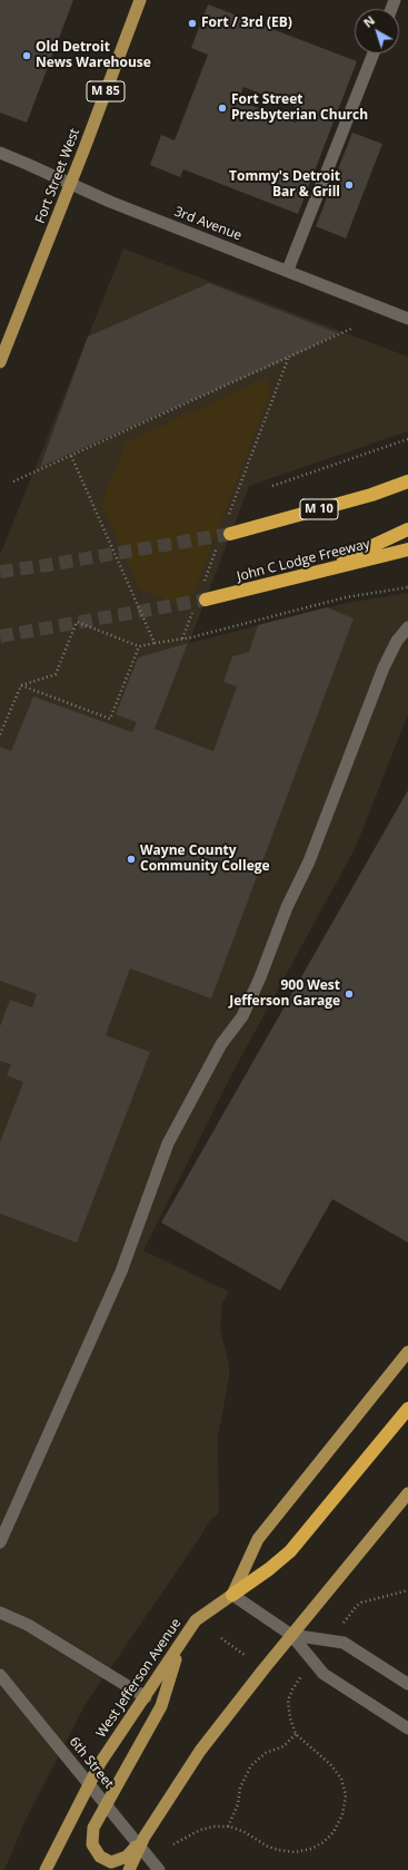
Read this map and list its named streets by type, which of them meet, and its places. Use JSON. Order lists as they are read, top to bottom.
{
  "streets": {
    "highway": ["M 10", "John C Lodge Freeway"],
    "main road": ["M 85", "Fort Street West", "West Jefferson Avenue"],
    "street": ["3rd Avenue", "6th Street"]
  },
  "crossings": [
    ["Fort Street West", "3rd Avenue"]
  ],
  "places": [
    "Fort / 3rd (EB)",
    "Old Detroit News Warehouse",
    "Fort Street Presbyterian Church",
    "Tommy's Detroit Bar & Grill",
    "Wayne County Community College",
    "900 West Jefferson Garage"
  ],
  "north": "top left"
}
